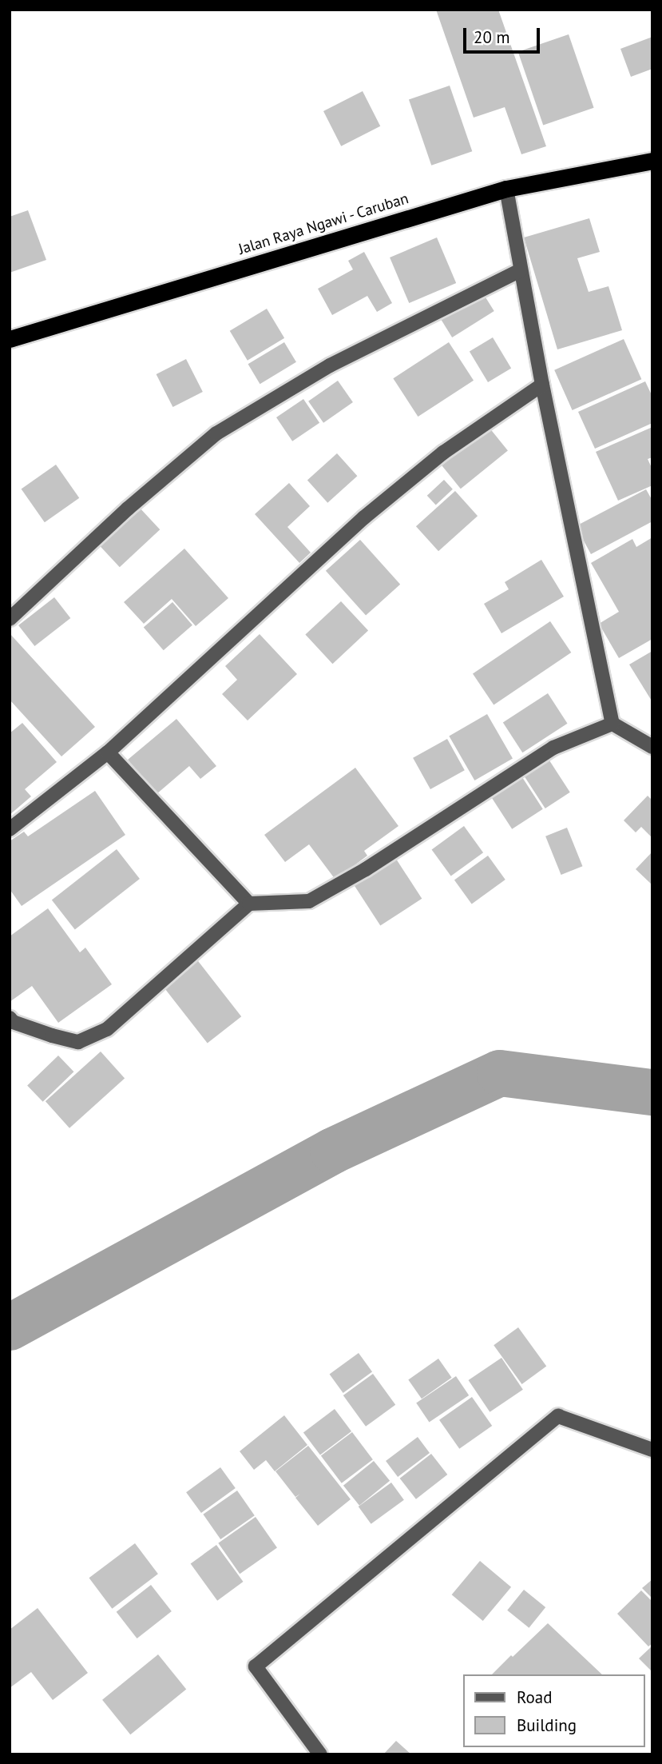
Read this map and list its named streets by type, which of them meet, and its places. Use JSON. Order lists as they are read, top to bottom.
{
  "streets": {
    "highway": ["Jalan Raya Ngawi - Caruban"]
  },
  "legend": ["Road", "Building"],
  "scale_bar": "20 m"
}
